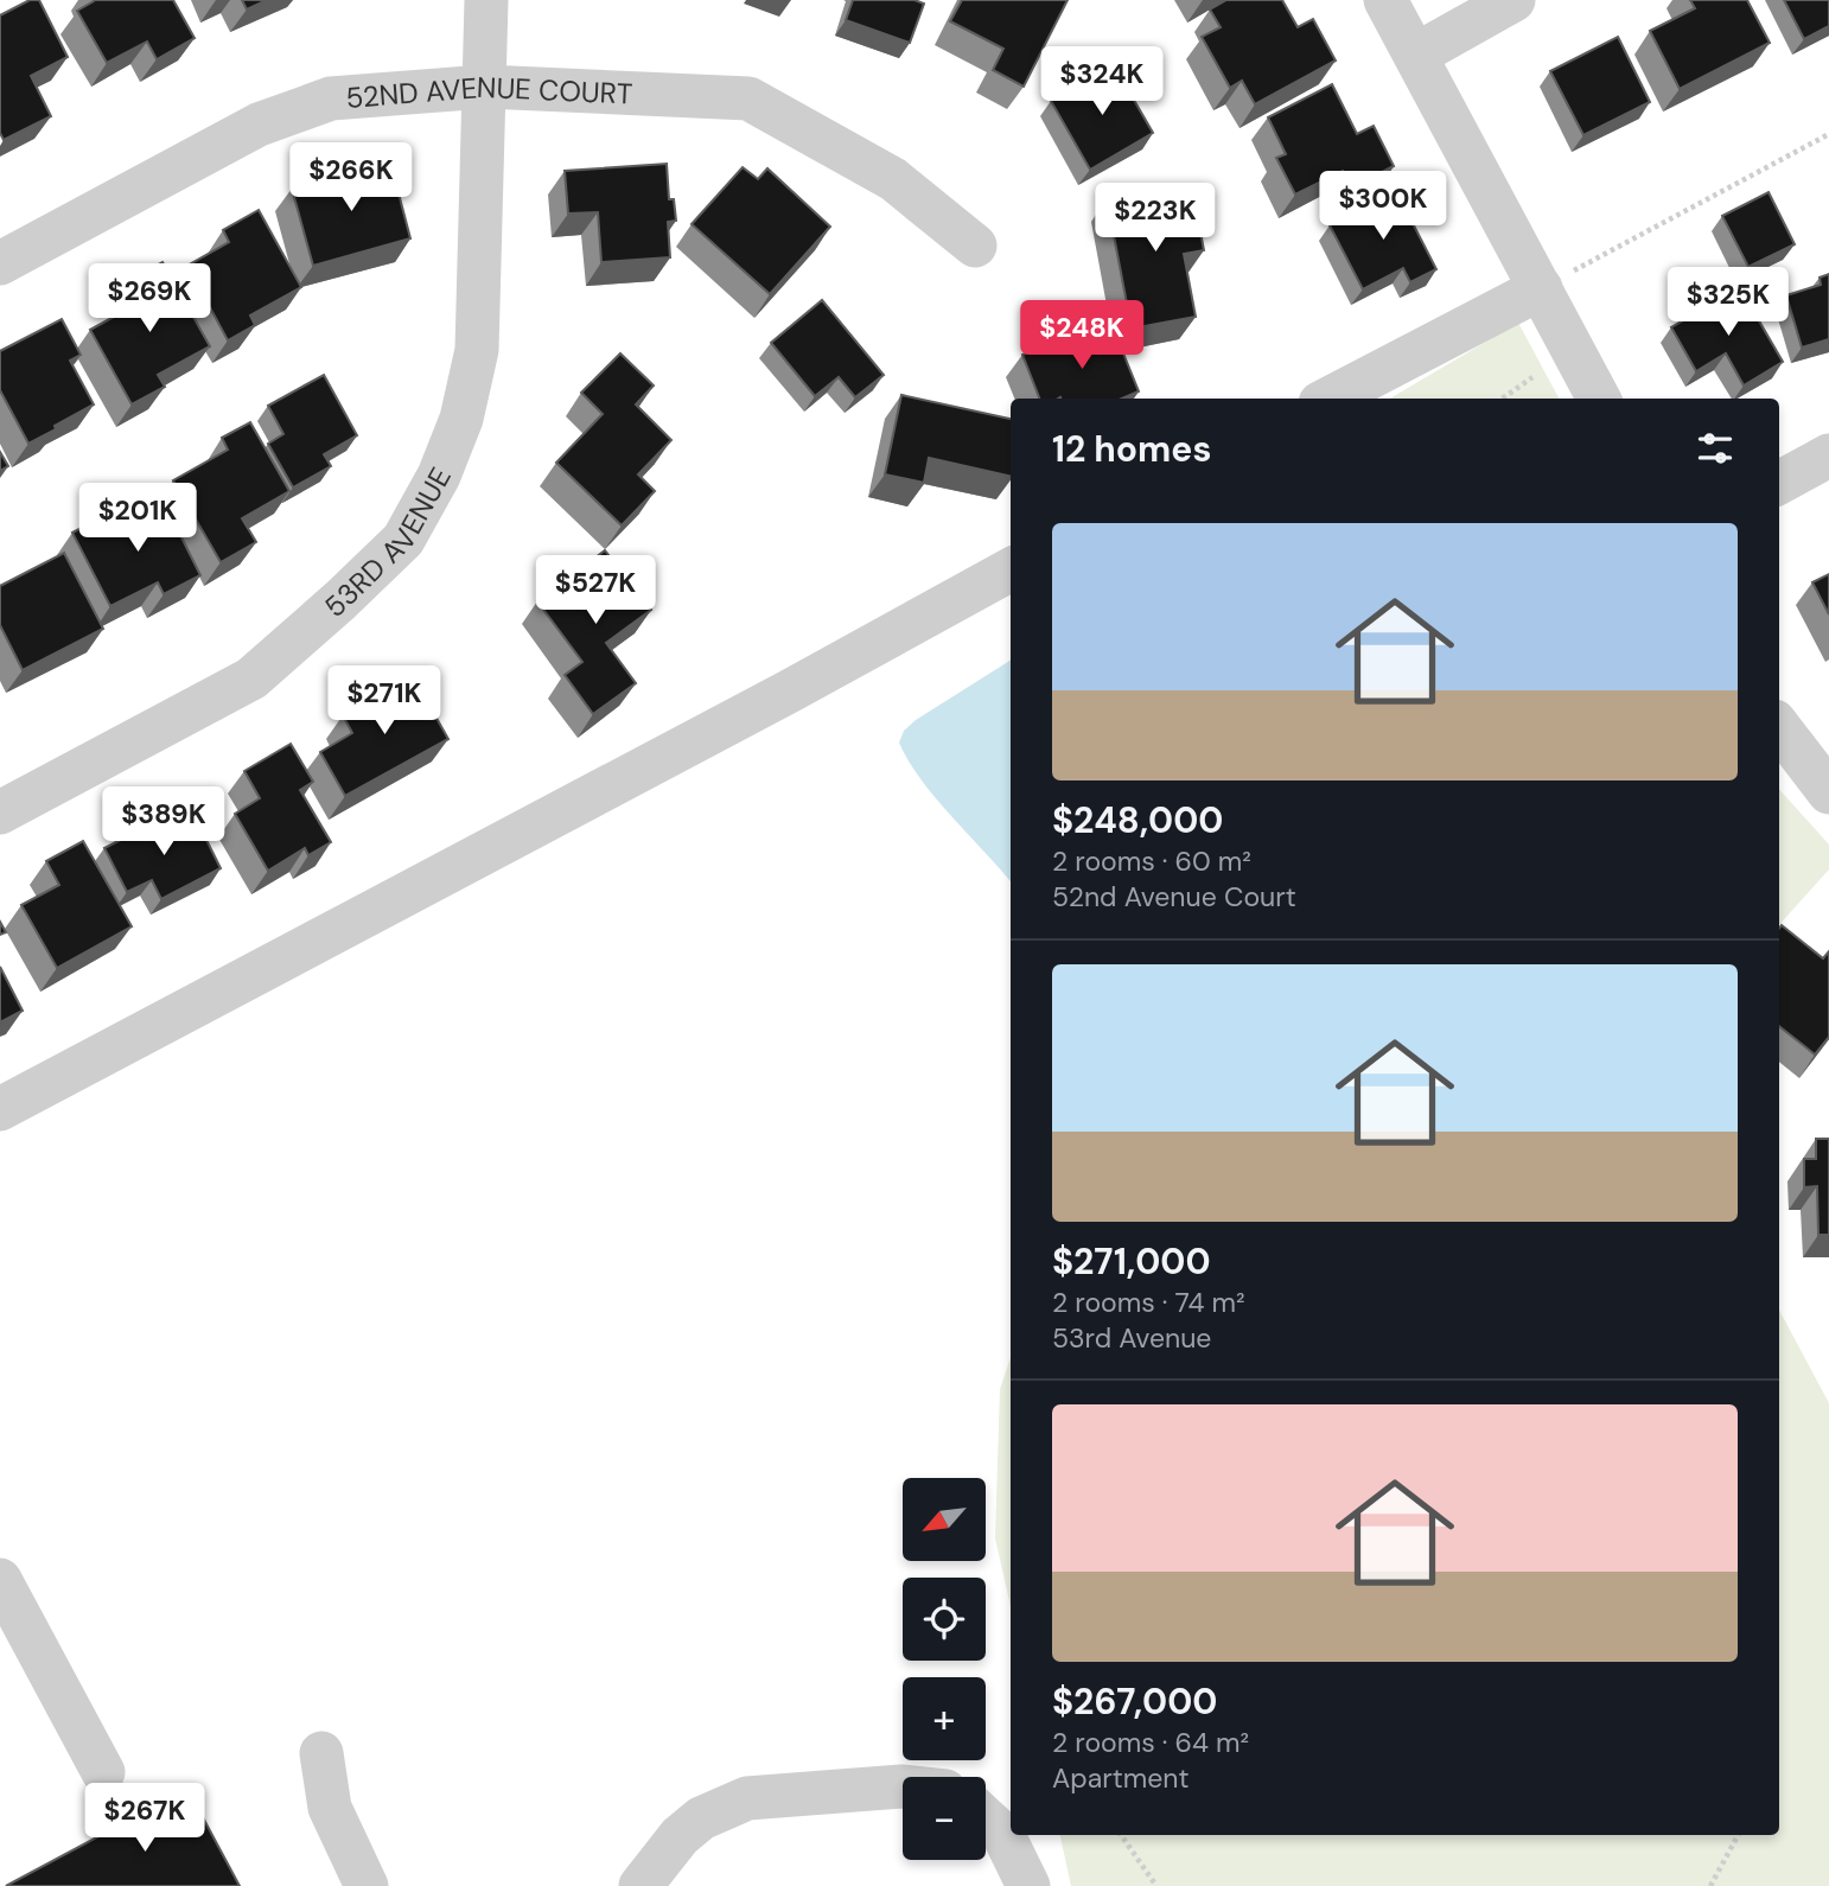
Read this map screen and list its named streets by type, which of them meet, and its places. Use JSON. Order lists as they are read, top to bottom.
{
  "streets": {
    "street": ["52ND AVENUE COURT", "53RD AVENUE"]
  },
  "crossings": [
    ["52ND AVENUE COURT", "53RD AVENUE"]
  ],
  "north": "bottom left",
  "page": {
    "price": [
      "$324K",
      "$266K",
      "$300K",
      "$223K",
      "$269K",
      "$325K",
      "$248K",
      "$201K",
      "$527K",
      "$271K",
      "$389K",
      "$267K"
    ],
    "heading": "12 homes",
    "list": [
      {
        "name": "$248,000",
        "note": "2 rooms · 60 m² · 52nd Avenue Court"
      },
      {
        "name": "$271,000",
        "note": "2 rooms · 74 m² · 53rd Avenue"
      },
      {
        "name": "$267,000",
        "note": "2 rooms · 64 m² · Apartment"
      }
    ],
    "map_buttons": ["+", "−"]
  }
}
